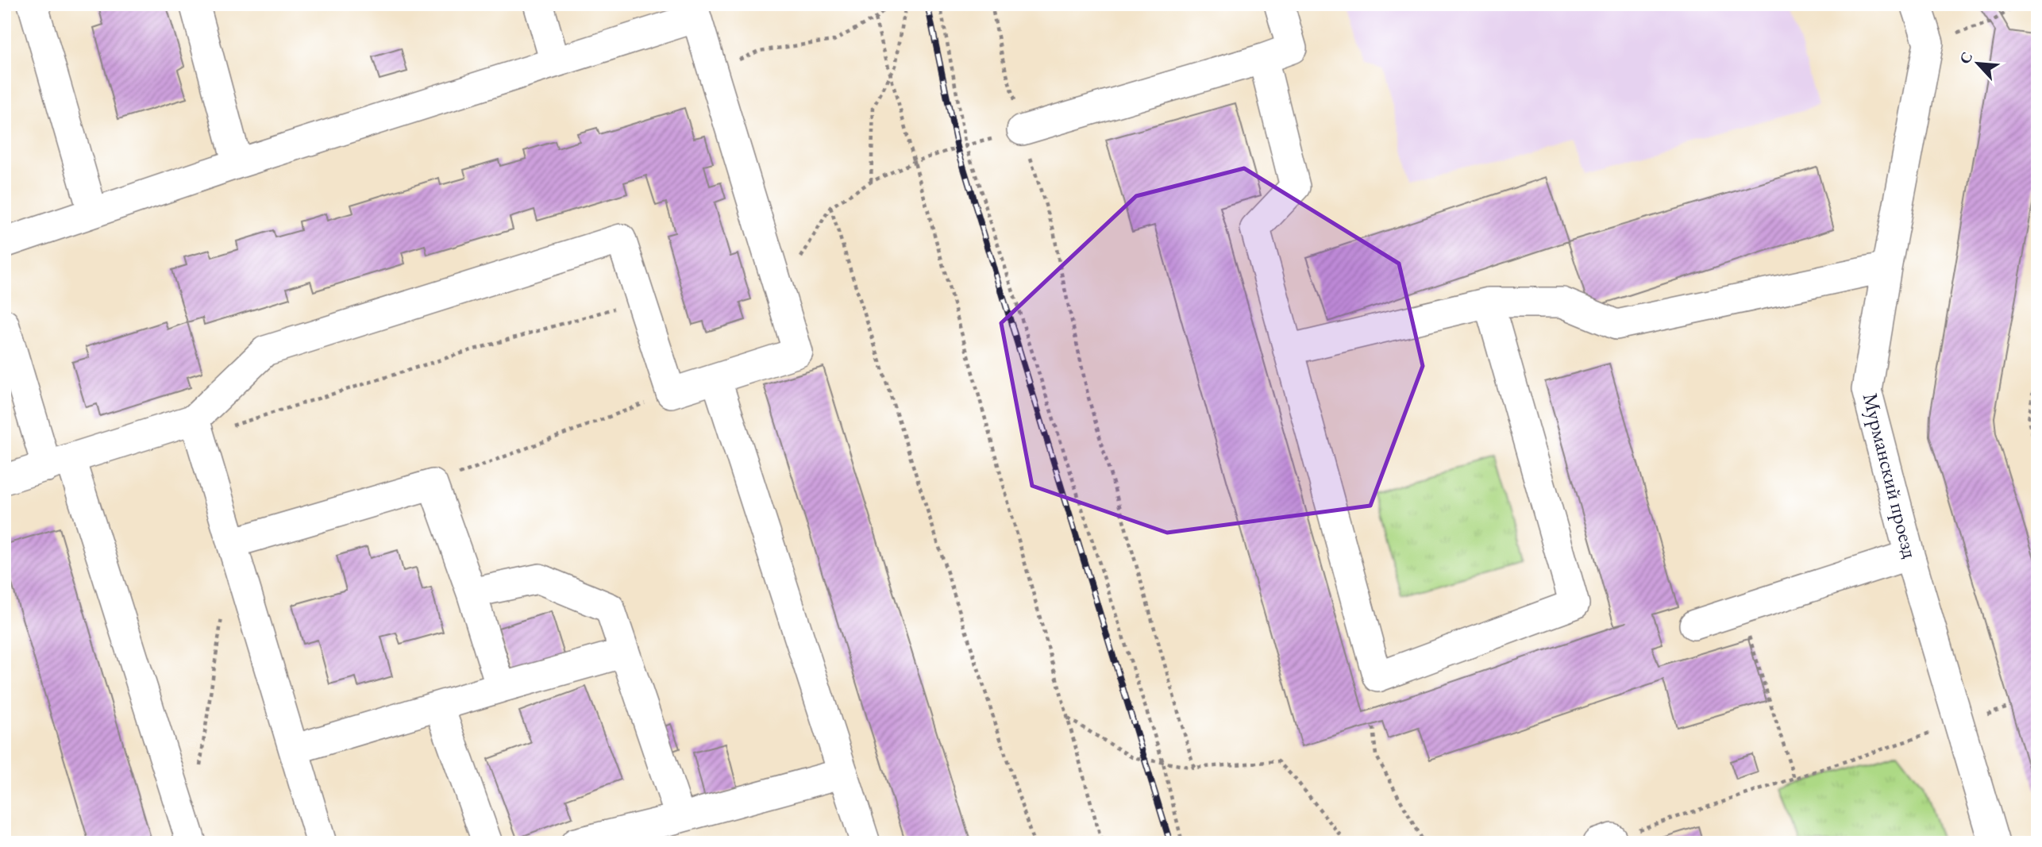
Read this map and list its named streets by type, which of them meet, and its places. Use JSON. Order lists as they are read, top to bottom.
{
  "streets": {
    "street": ["Мурманский проезд"]
  },
  "north": "top left"
}
